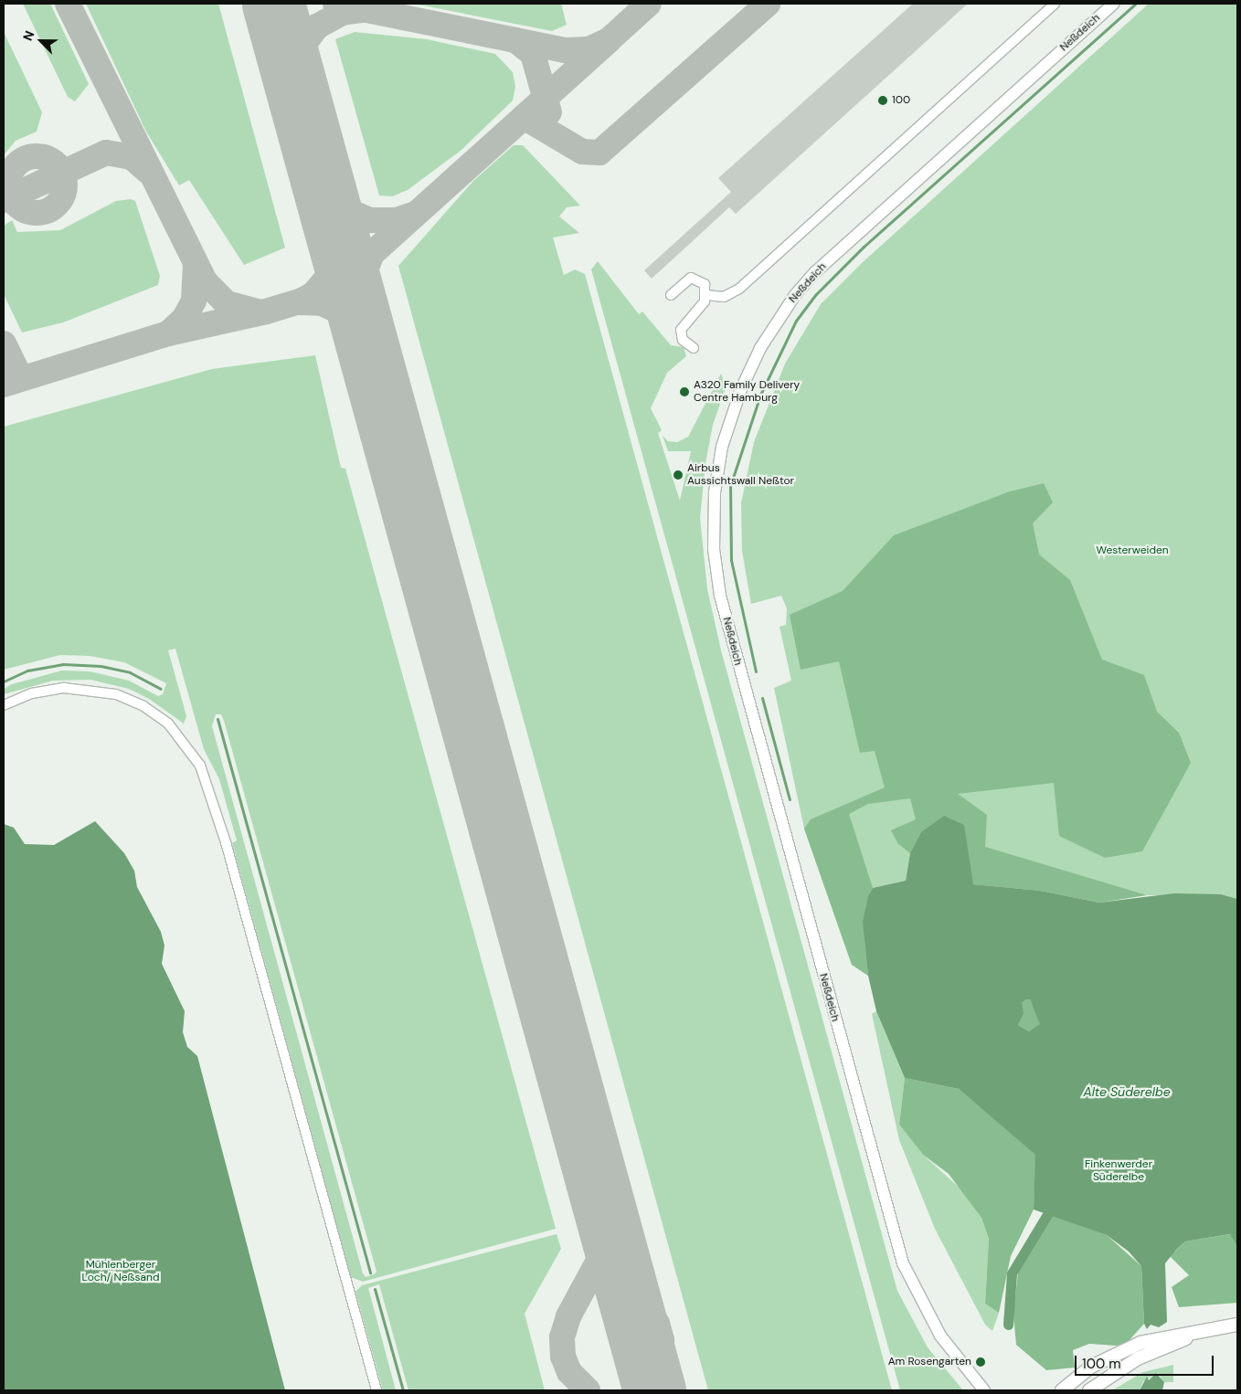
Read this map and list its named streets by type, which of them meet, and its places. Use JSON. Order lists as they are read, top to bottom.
{
  "streets": {
    "street": ["Neßdeich"]
  },
  "water": ["Alte Süderelbe"],
  "parks": ["Westerweiden", "Finkenwerder Süderelbe", "Mühlenberger Loch/ Neßsand"],
  "places": [
    "100",
    "A320 Family Delivery Centre Hamburg",
    "Airbus Aussichtswall Neßtor",
    "Am Rosengarten"
  ],
  "scale_bar": "100 m",
  "north": "top left"
}
